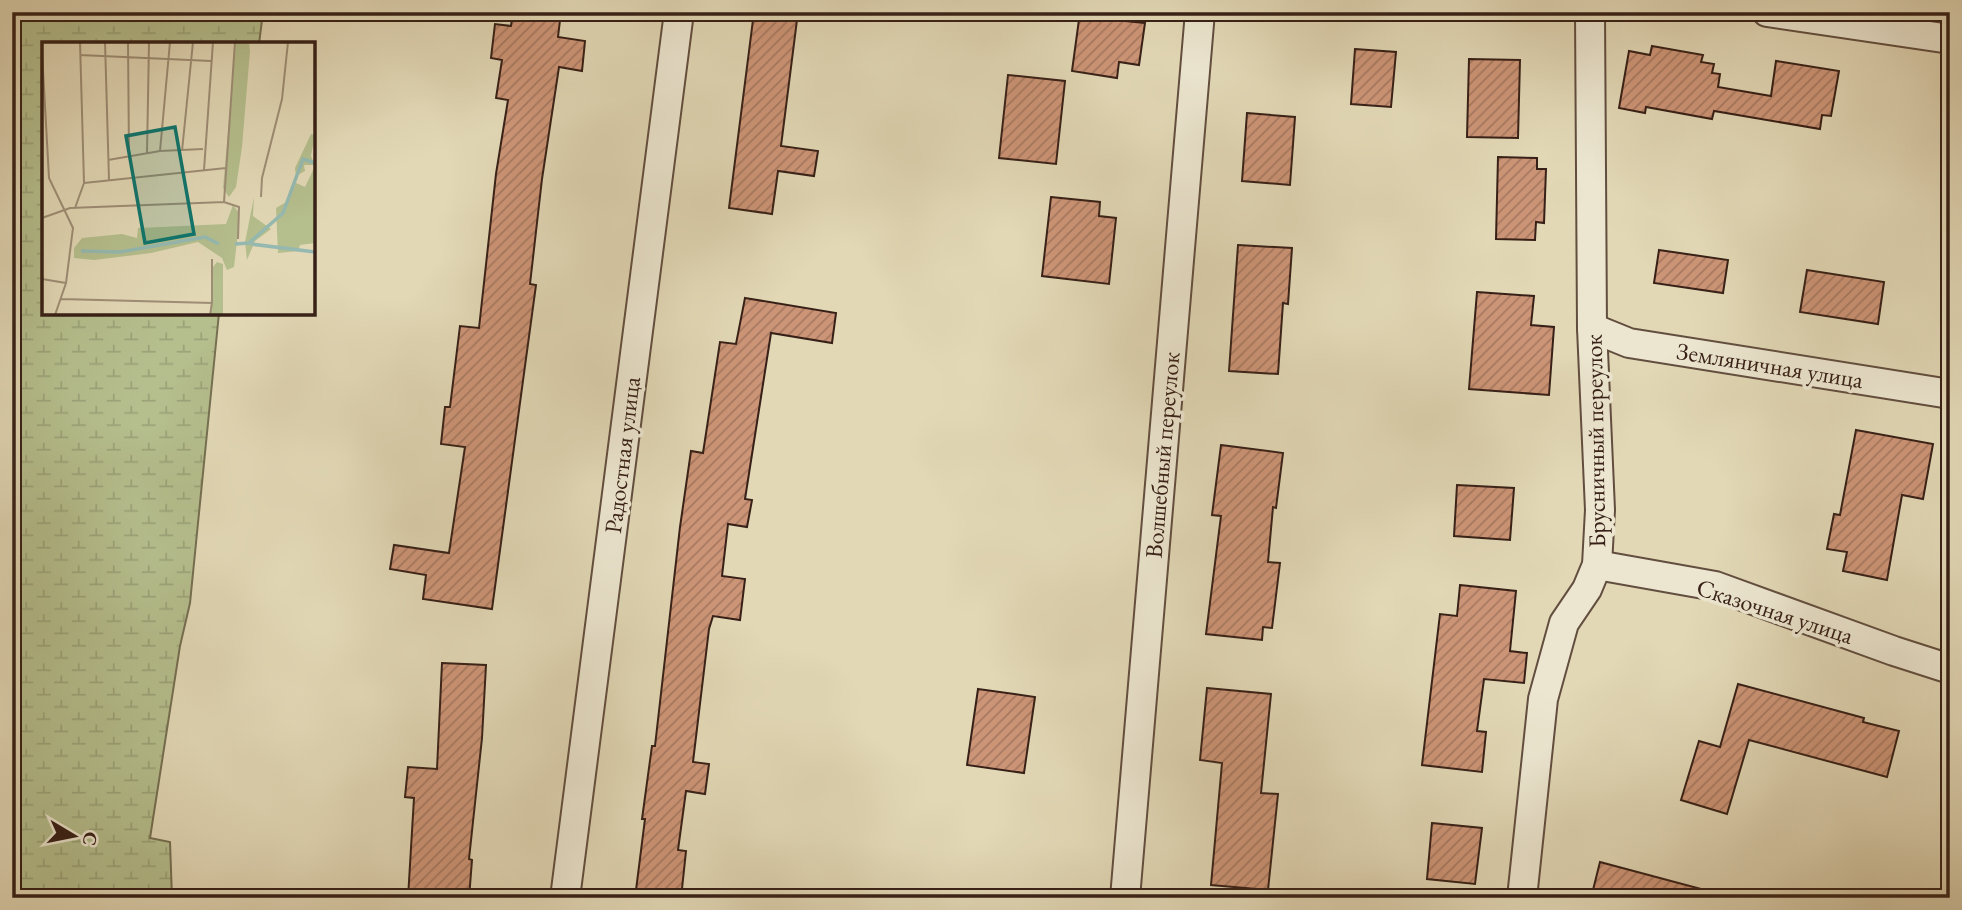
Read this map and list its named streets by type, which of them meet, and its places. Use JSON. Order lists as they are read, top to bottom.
{
  "streets": {
    "street": [
      "Земляничная улица",
      "Брусничный переулок",
      "Радостная улица",
      "Волшебный переулок",
      "Сказочная улица"
    ]
  },
  "crossings": [
    ["Земляничная улица", "Брусничный переулок"],
    ["Брусничный переулок", "Сказочная улица"]
  ],
  "north": "right"
}
